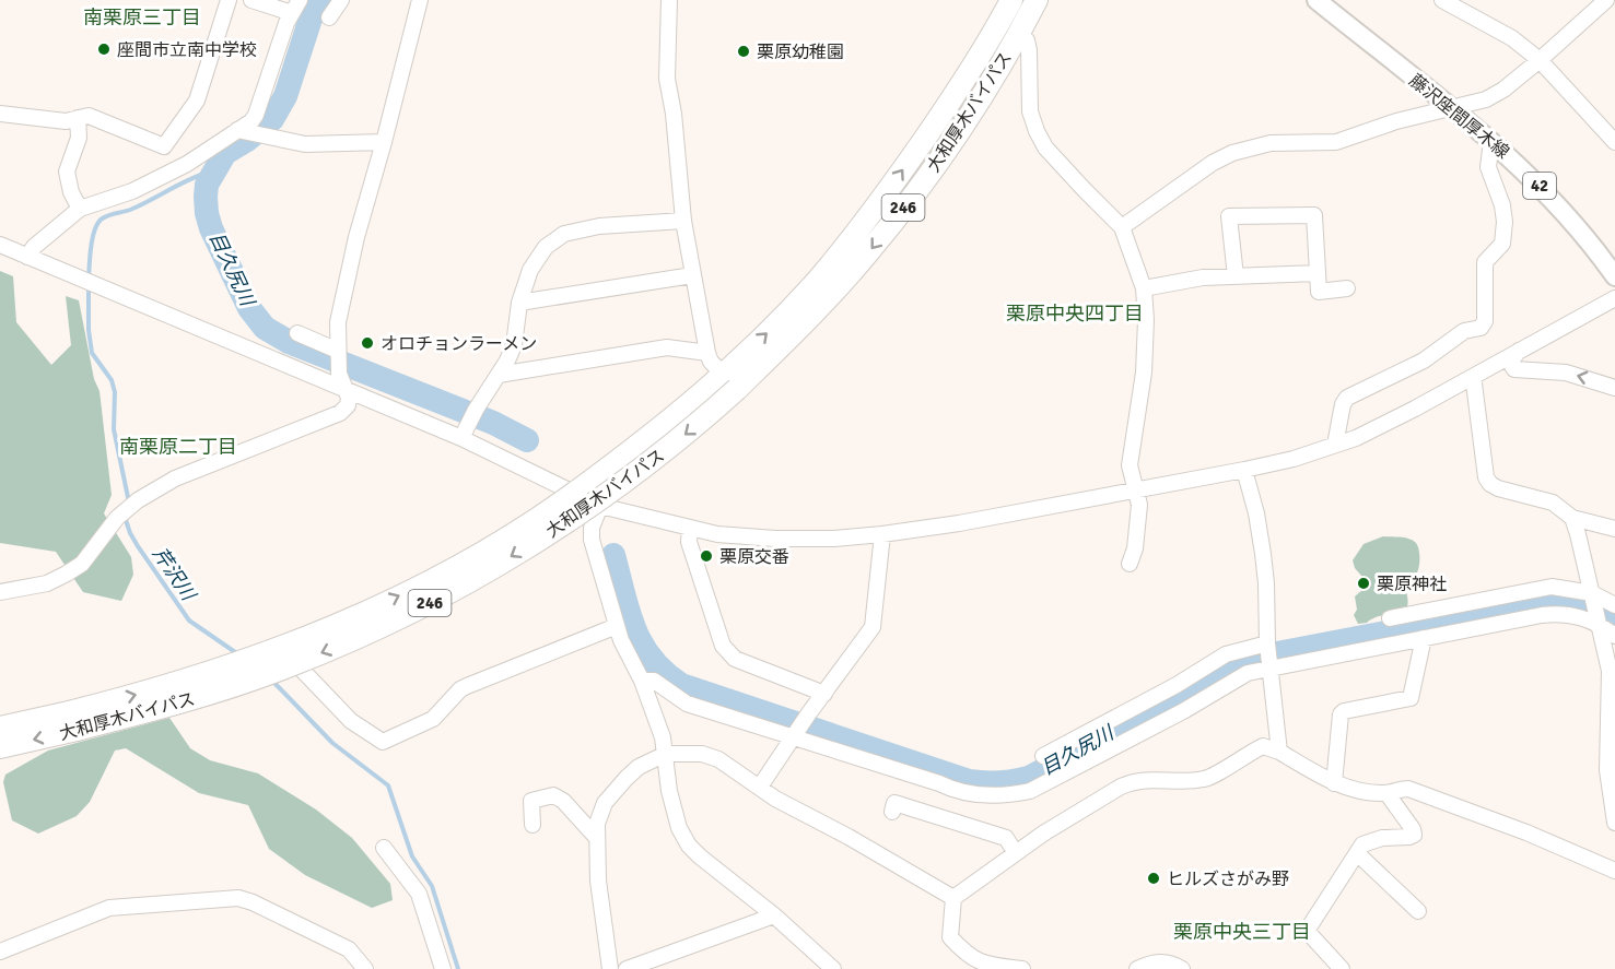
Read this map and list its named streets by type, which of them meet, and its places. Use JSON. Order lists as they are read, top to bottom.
{
  "streets": {
    "highway": ["大和厚木バイパス", "246"],
    "main road": ["藤沢座間厚木線", "42"]
  },
  "districts": [
    "南栗原三丁目",
    "栗原中央四丁目",
    "南栗原二丁目",
    "栗原中央三丁目"
  ],
  "water": ["目久尻川", "芹沢川"],
  "places": [
    "座間市立南中学校",
    "栗原幼稚園",
    "オロチョンラーメン",
    "栗原交番",
    "栗原神社",
    "ヒルズさがみ野"
  ]
}
